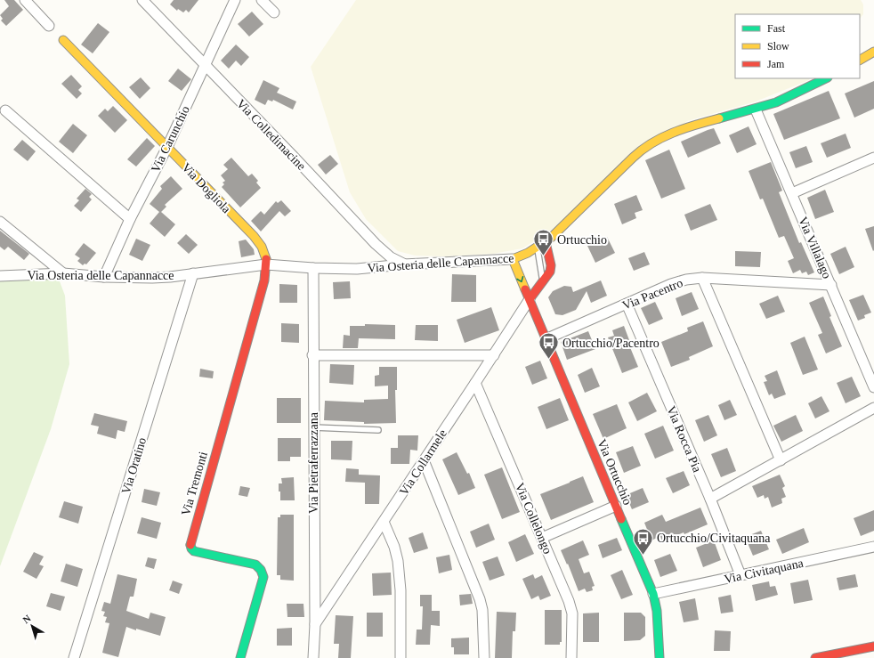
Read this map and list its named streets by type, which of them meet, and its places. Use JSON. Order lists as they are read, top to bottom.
{
  "streets": {
    "street": [
      "Via Colledimacine",
      "Via Carunchio",
      "Via Dogliola",
      "Via Villalago",
      "Via Osteria delle Capannacce",
      "Via Pacentro",
      "Via Rocca Pia",
      "Via Collarmele",
      "Via Pietraferrazzana",
      "Via Oratino",
      "Via Ortucchio",
      "Via Tremonti",
      "Via Collelongo",
      "Via Civitaquana"
    ]
  },
  "crossings": [
    ["Via Colledimacine", "Via Carunchio"],
    ["Via Colledimacine", "Via Osteria delle Capannacce"],
    ["Via Carunchio", "Via Dogliola"],
    ["Via Carunchio", "Via Osteria delle Capannacce"],
    ["Via Dogliola", "Via Osteria delle Capannacce"],
    ["Via Dogliola", "Via Tremonti"],
    ["Via Villalago", "Via Osteria delle Capannacce"],
    ["Via Villalago", "Via Pacentro"],
    ["Via Osteria delle Capannacce", "Via Pietraferrazzana"],
    ["Via Osteria delle Capannacce", "Via Oratino"],
    ["Via Osteria delle Capannacce", "Via Ortucchio"],
    ["Via Osteria delle Capannacce", "Via Tremonti"],
    ["Via Pacentro", "Via Rocca Pia"],
    ["Via Pacentro", "Via Ortucchio"],
    ["Via Rocca Pia", "Via Civitaquana"],
    ["Via Collarmele", "Via Pietraferrazzana"],
    ["Via Collarmele", "Via Ortucchio"],
    ["Via Collarmele", "Via Collelongo"],
    ["Via Ortucchio", "Via Civitaquana"]
  ],
  "places": {
    "bus stop": ["Ortucchio", "Ortucchio/Pacentro", "Ortucchio/Civitaquana"]
  },
  "legend": ["Fast", "Slow", "Jam"],
  "north": "top left"
}
